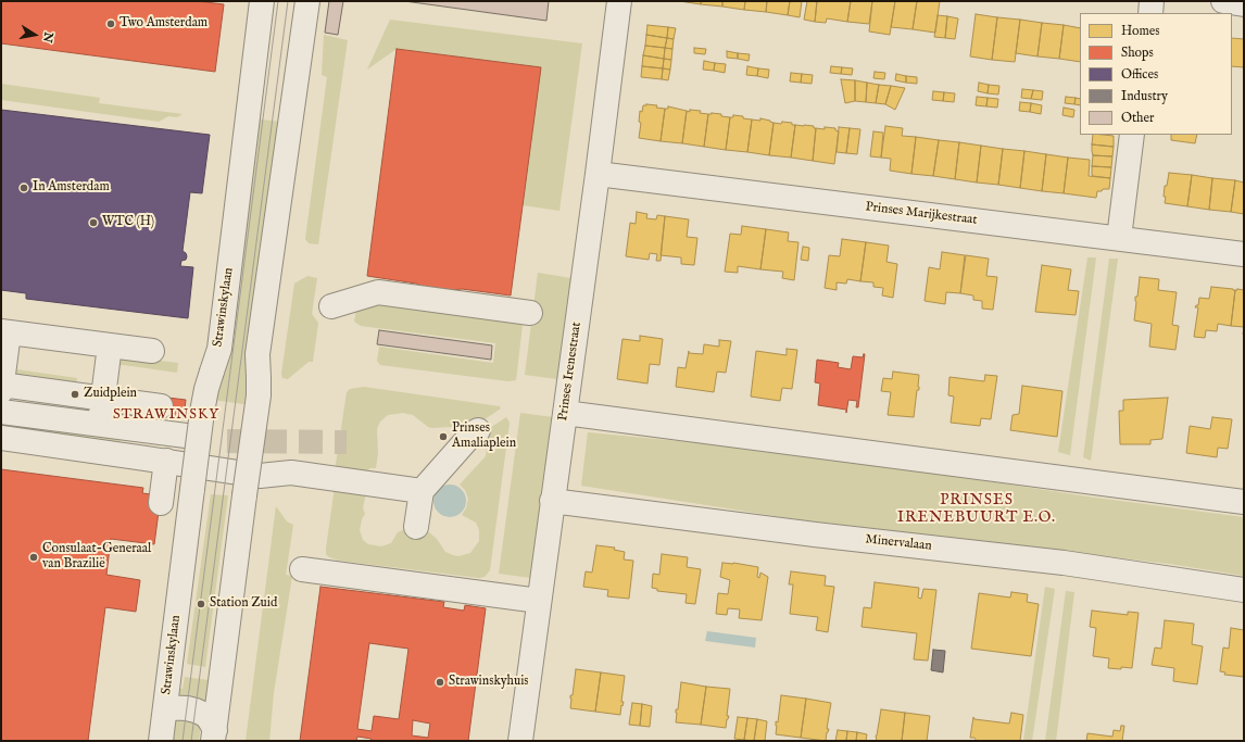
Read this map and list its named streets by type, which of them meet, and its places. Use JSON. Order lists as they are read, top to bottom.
{
  "streets": {
    "street": [
      "Prinses Marijkestraat",
      "Strawinskylaan",
      "Prinses Irenestraat",
      "Minervalaan"
    ]
  },
  "crossings": [
    ["Prinses Marijkestraat", "Prinses Irenestraat"],
    ["Prinses Irenestraat", "Minervalaan"]
  ],
  "districts": ["STRAWINSKY", "PRINSES IRENEBUURT E.O."],
  "places": [
    "Two Amsterdam",
    "In Amsterdam",
    "WTC (H)",
    "Zuidplein",
    "Prinses Amaliaplein",
    "Consulaat-Generaal van Brazilië",
    "Station Zuid",
    "Strawinskyhuis"
  ],
  "legend": [
    "Homes",
    "Shops",
    "Offices",
    "Industry",
    "Other"
  ],
  "north": "right"
}
